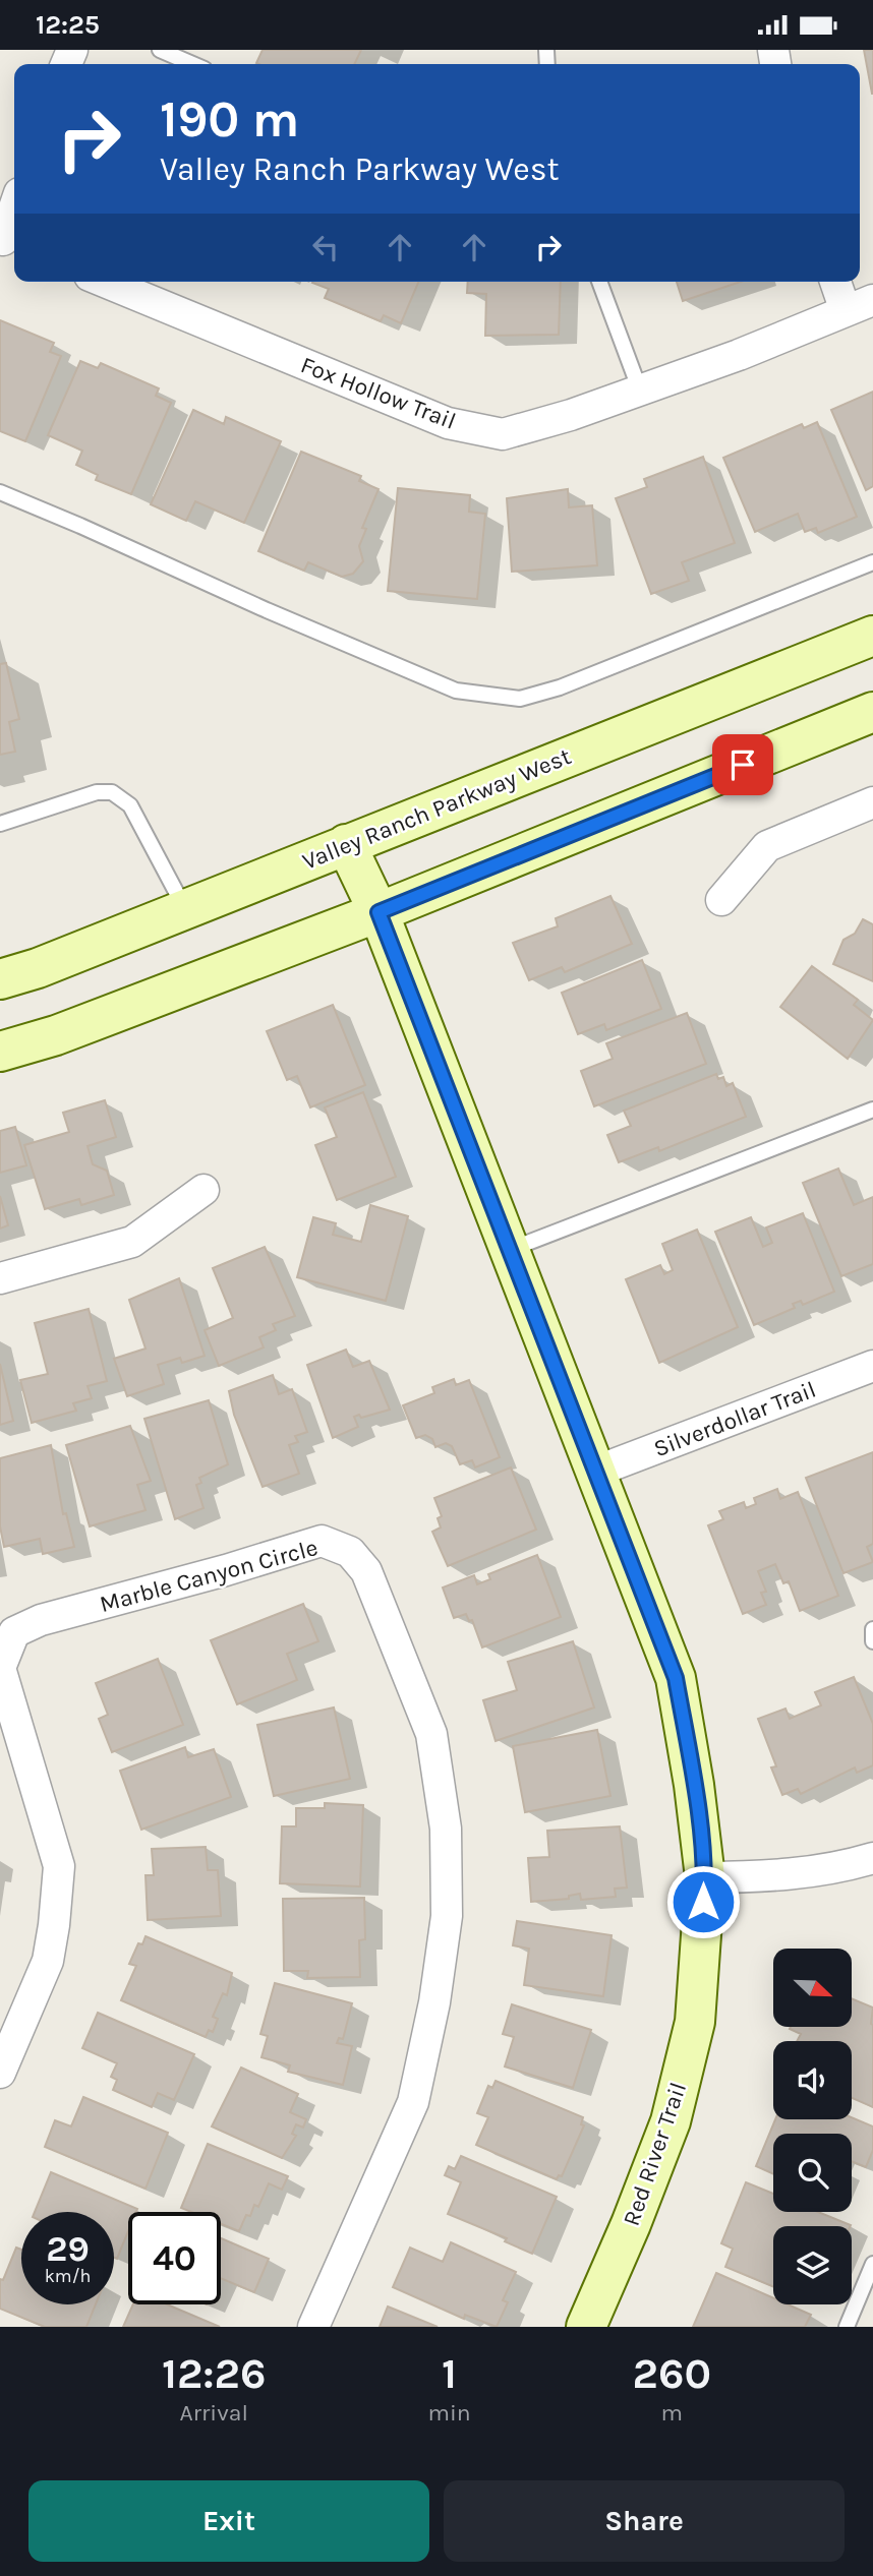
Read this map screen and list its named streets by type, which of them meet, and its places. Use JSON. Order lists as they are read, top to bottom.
{
  "streets": {
    "main road": ["Valley Ranch Parkway West", "Red River Trail"],
    "street": ["Fox Hollow Trail", "Silverdollar Trail", "Marble Canyon Circle"]
  },
  "crossings": [
    ["Valley Ranch Parkway West", "Red River Trail"],
    ["Silverdollar Trail", "Red River Trail"]
  ],
  "north": "bottom right",
  "page": {
    "status": "12:25",
    "turn": ["190 m", "Valley Ranch Parkway West"],
    "speed": "29 km/h",
    "limit": "40",
    "eta": [
      "12:26",
      "Arrival",
      "1",
      "min",
      "260",
      "m"
    ],
    "buttons": ["Exit", "Share"]
  }
}
